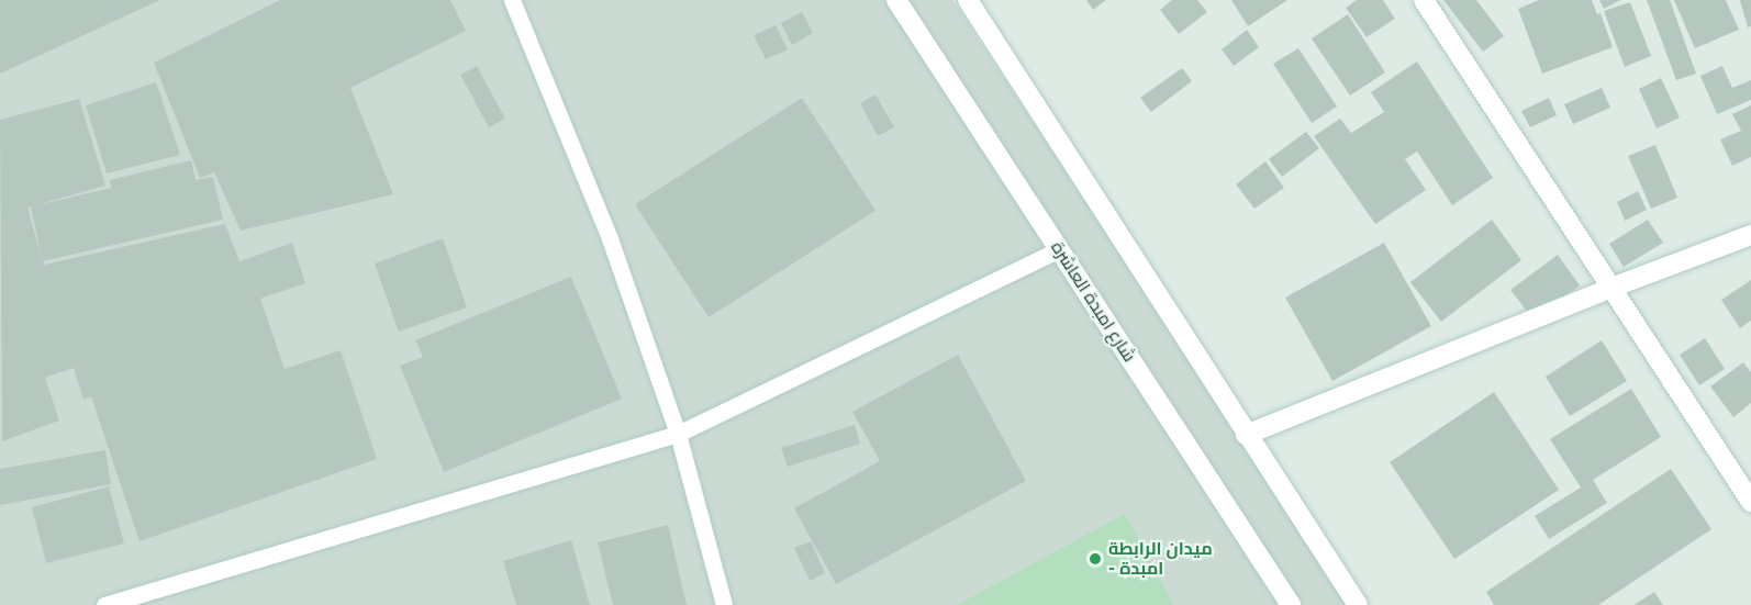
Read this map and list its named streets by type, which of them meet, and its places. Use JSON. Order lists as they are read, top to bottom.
{
  "streets": {
    "main road": ["شارع امبدة العاشرة"]
  },
  "places": ["ميدان الرابطة - امبدة"]
}
